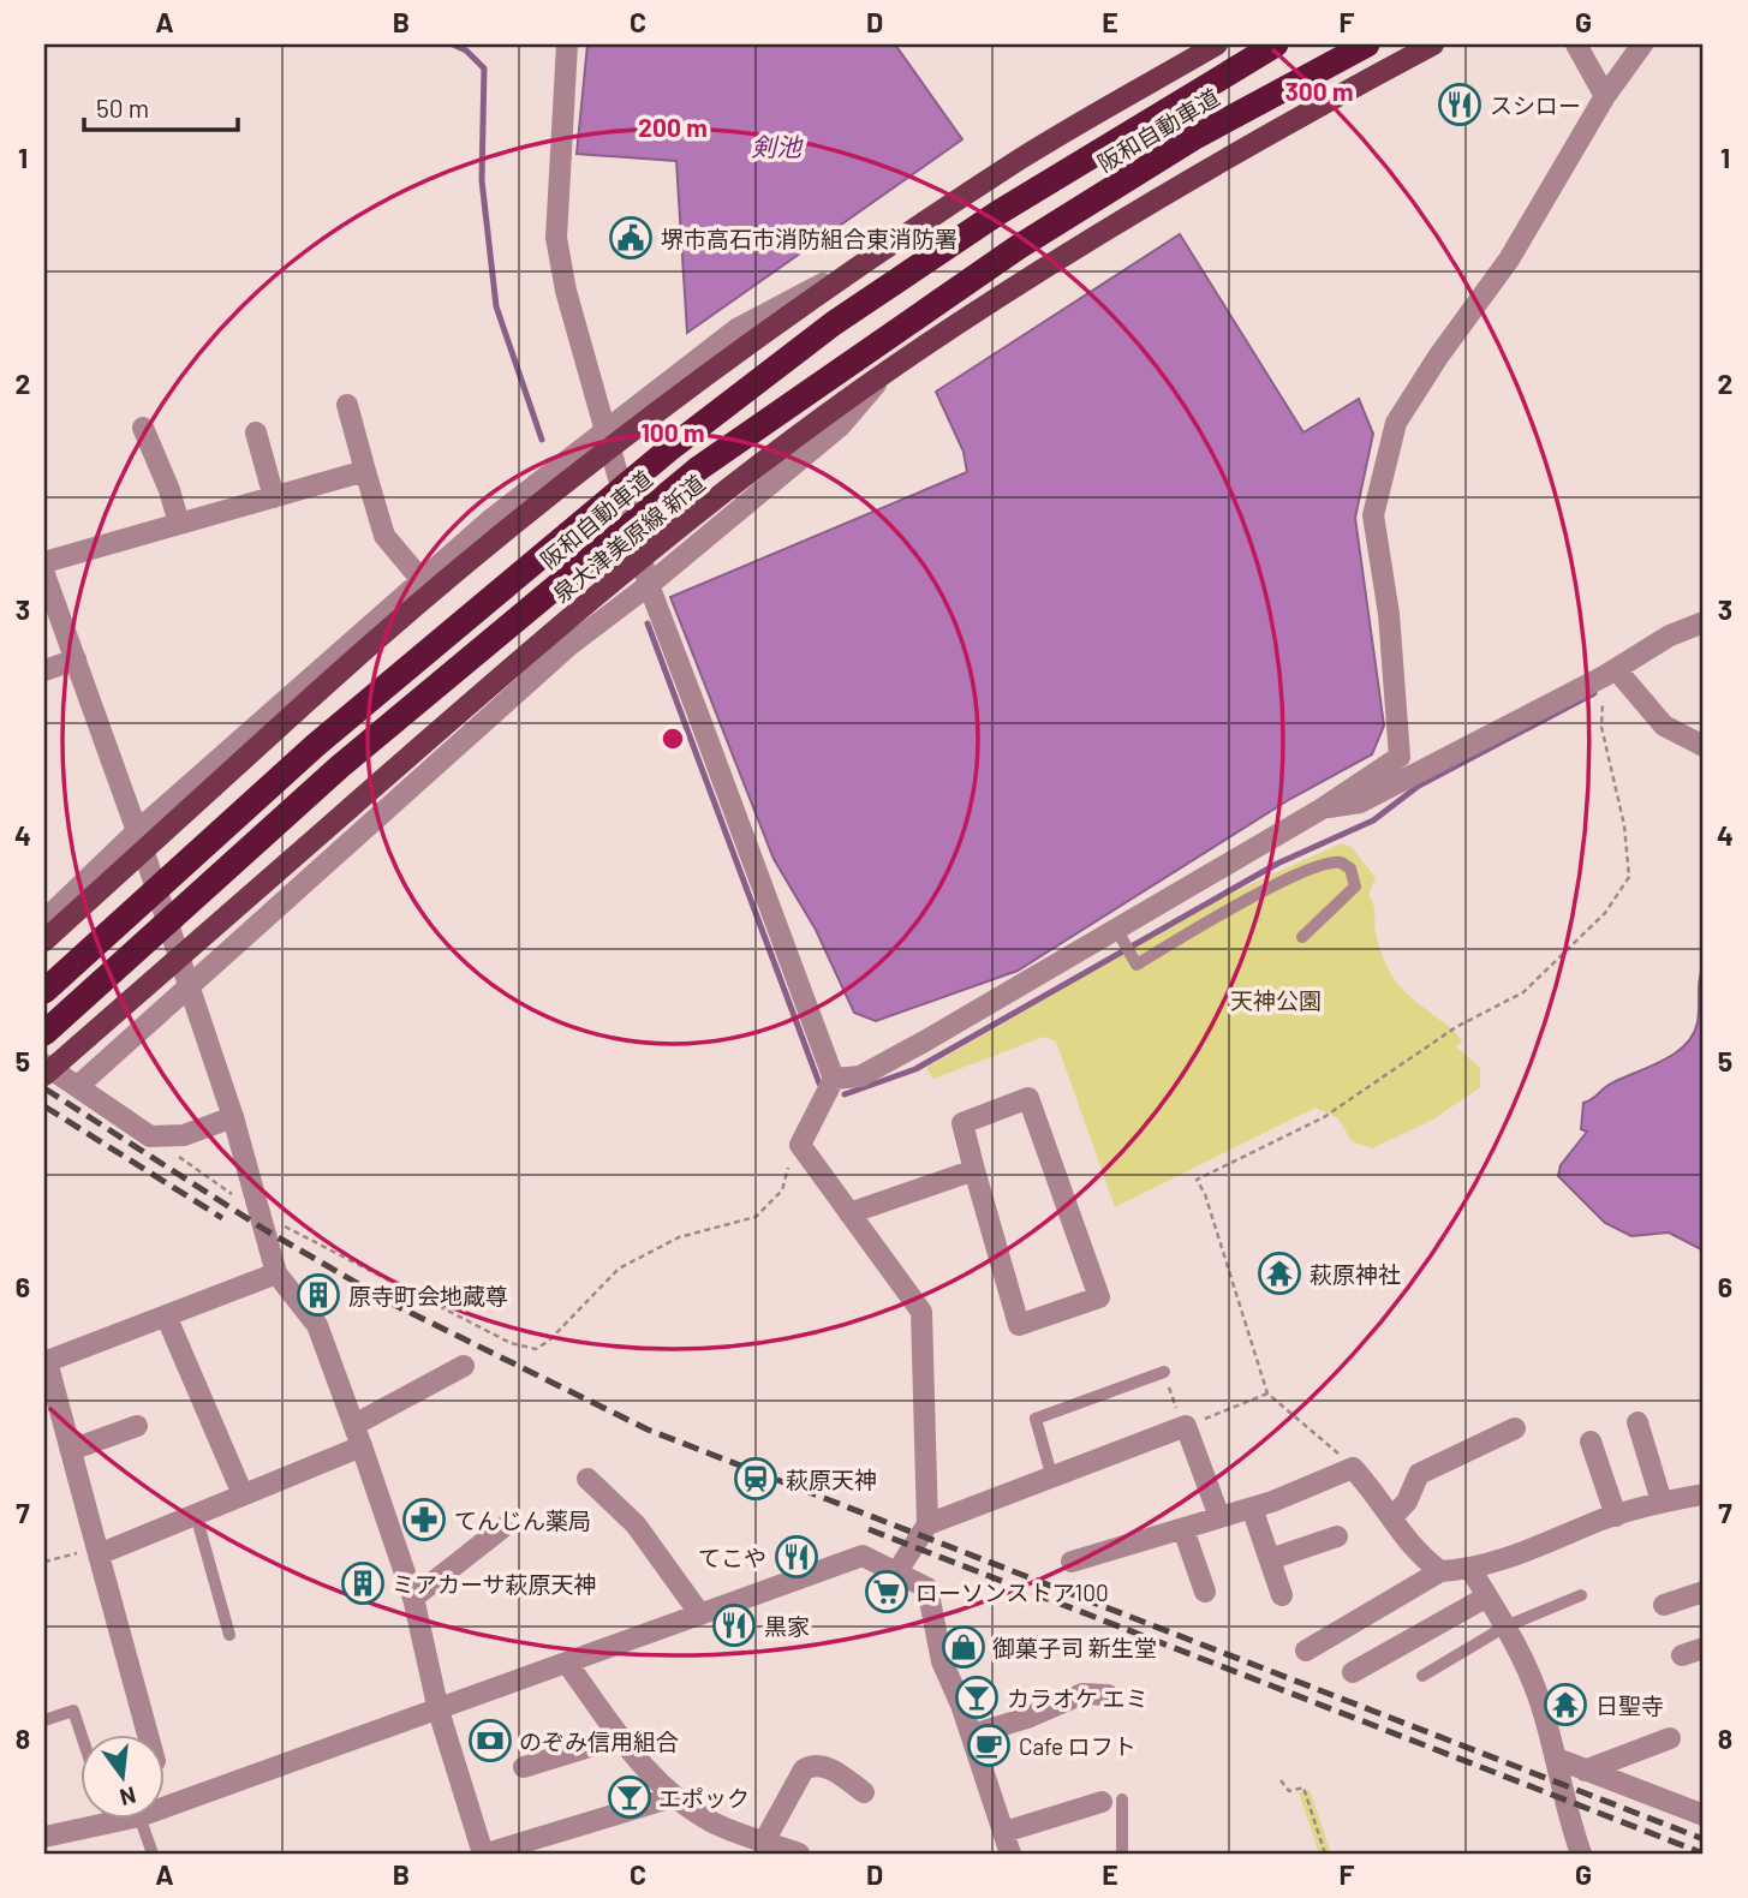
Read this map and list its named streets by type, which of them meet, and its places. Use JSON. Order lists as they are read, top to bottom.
{
  "streets": {
    "highway": ["阪和自動車道"],
    "main road": ["泉大津美原線 新道"]
  },
  "water": ["剣池"],
  "parks": ["天神公園"],
  "places": {
    "restaurant": ["スシロー", "てこや", "黒家"],
    "public building": ["堺市高石市消防組合東消防署"],
    "temple": ["萩原神社", "日聖寺"],
    "building": ["原寺町会地蔵尊", "ミアカーサ萩原天神"],
    "station": ["萩原天神"],
    "pharmacy": ["てんじん薬局"],
    "supermarket": ["ローソンストア100"],
    "shop": ["御菓子司 新生堂"],
    "bar": ["カラオケ エミ", "エポック"],
    "bank": ["のぞみ信用組合"],
    "cafe": ["Cafe ロフト"]
  },
  "scale_bar": "50 m",
  "north": "bottom",
  "grid": {
    "columns": [
      "A",
      "B",
      "C",
      "D",
      "E",
      "F",
      "G"
    ],
    "rows": [
      "1",
      "2",
      "3",
      "4",
      "5",
      "6",
      "7",
      "8"
    ]
  },
  "rings": ["300 m", "200 m", "100 m"]
}
